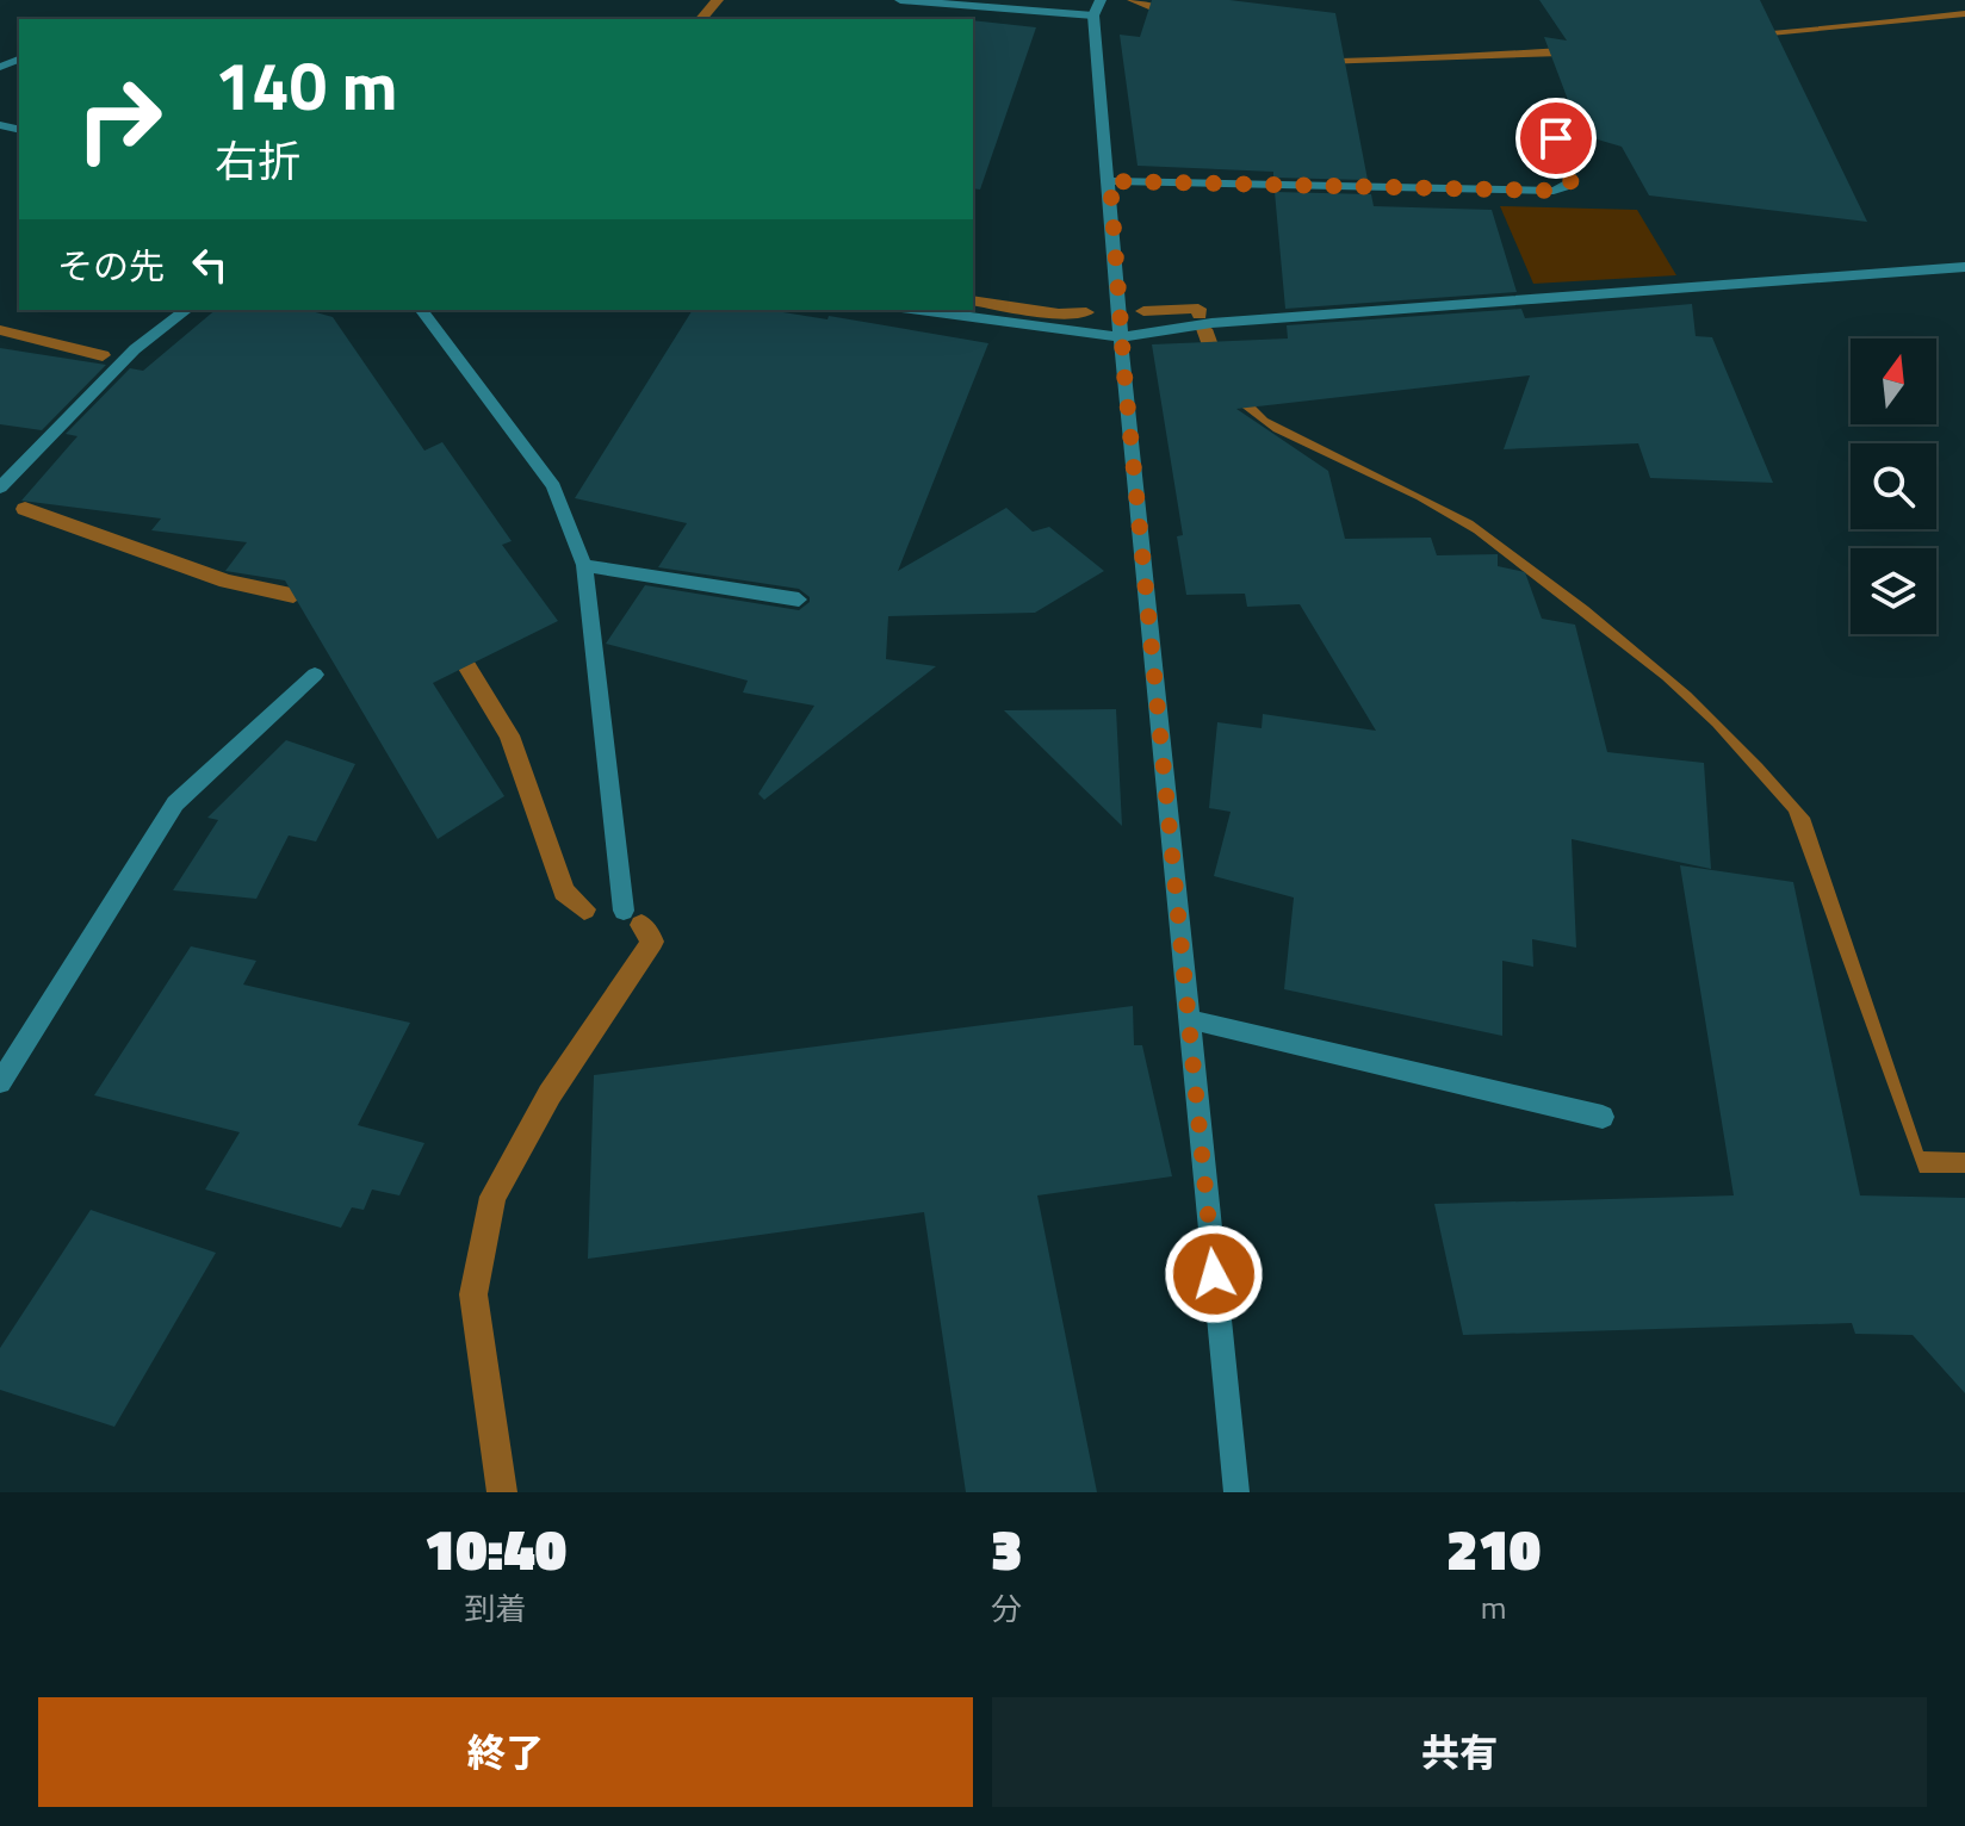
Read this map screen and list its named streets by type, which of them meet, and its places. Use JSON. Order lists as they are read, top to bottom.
{
  "north": "top",
  "page": {
    "turn": ["140 m", "右折"],
    "then": "その先",
    "eta": [
      "10:40",
      "到着",
      "3",
      "分",
      "210",
      "m"
    ],
    "buttons": ["終了", "共有"]
  }
}
